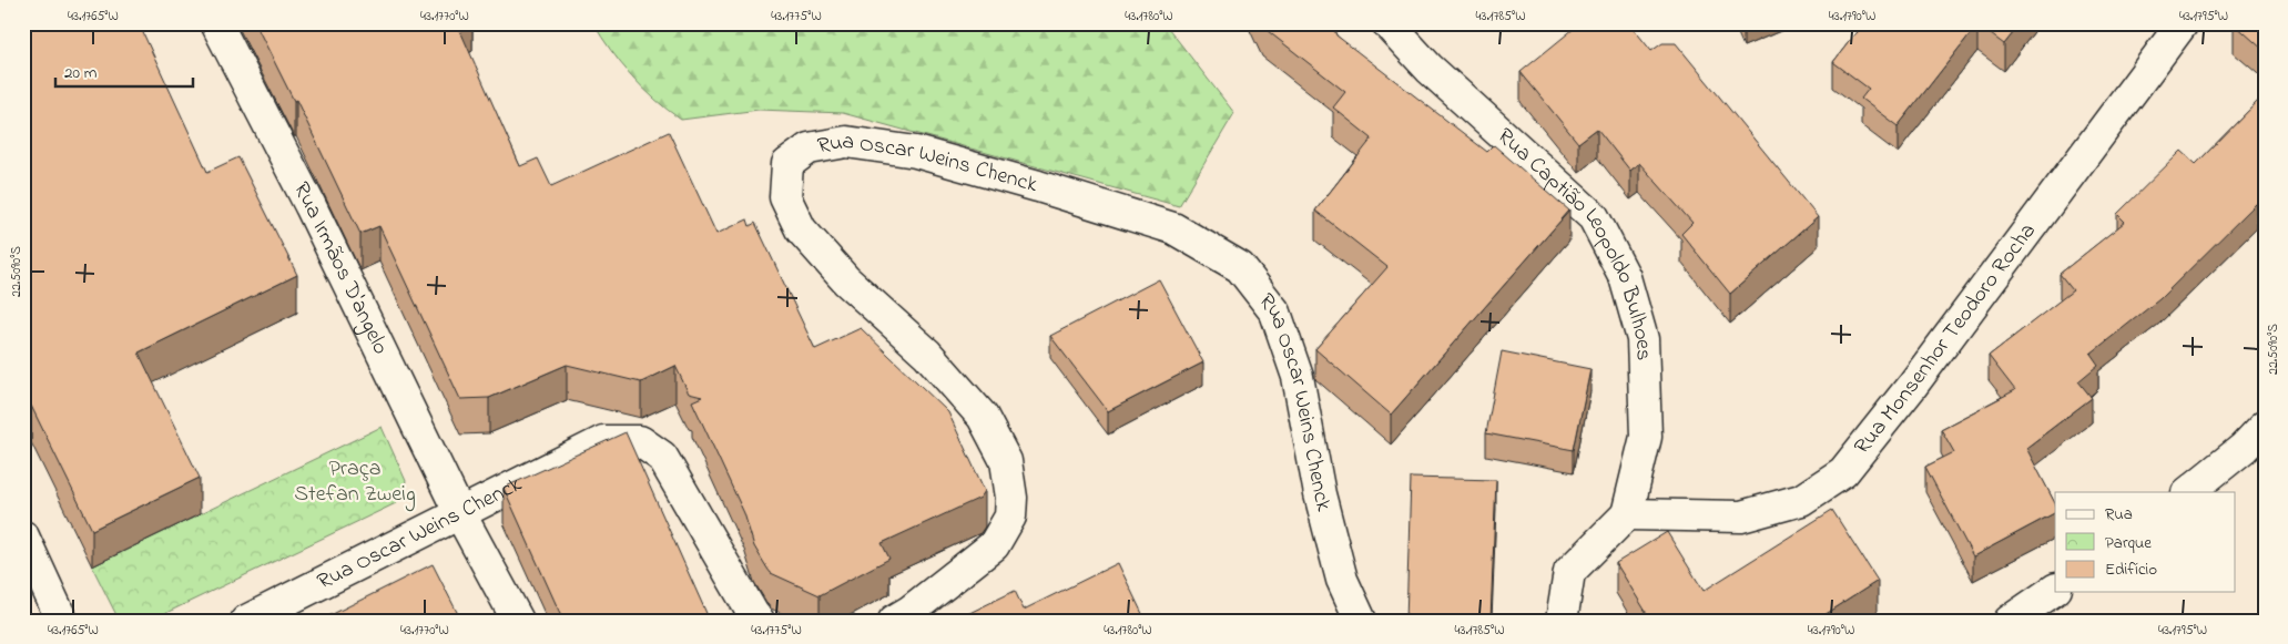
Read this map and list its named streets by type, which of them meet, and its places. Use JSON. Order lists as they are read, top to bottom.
{
  "streets": {
    "street": [
      "Rua Oscar Weins Chenck",
      "Rua Captião Leopoldo Bulhoes",
      "Rua Irmãos D'angelo",
      "Rua Monsenhor Teodoro Rocha"
    ]
  },
  "crossings": [
    ["Rua Oscar Weins Chenck", "Rua Irmãos D'angelo"],
    ["Rua Captião Leopoldo Bulhoes", "Rua Monsenhor Teodoro Rocha"]
  ],
  "parks": ["Praça Stefan Zweig"],
  "legend": ["Rua", "Parque", "Edifício"],
  "scale_bar": "20 m",
  "coordinates": [
    "43.1765°W",
    "43.1770°W",
    "43.1775°W",
    "43.1780°W",
    "43.1785°W",
    "43.1790°W",
    "43.1795°W",
    "22.5090°S"
  ]
}
